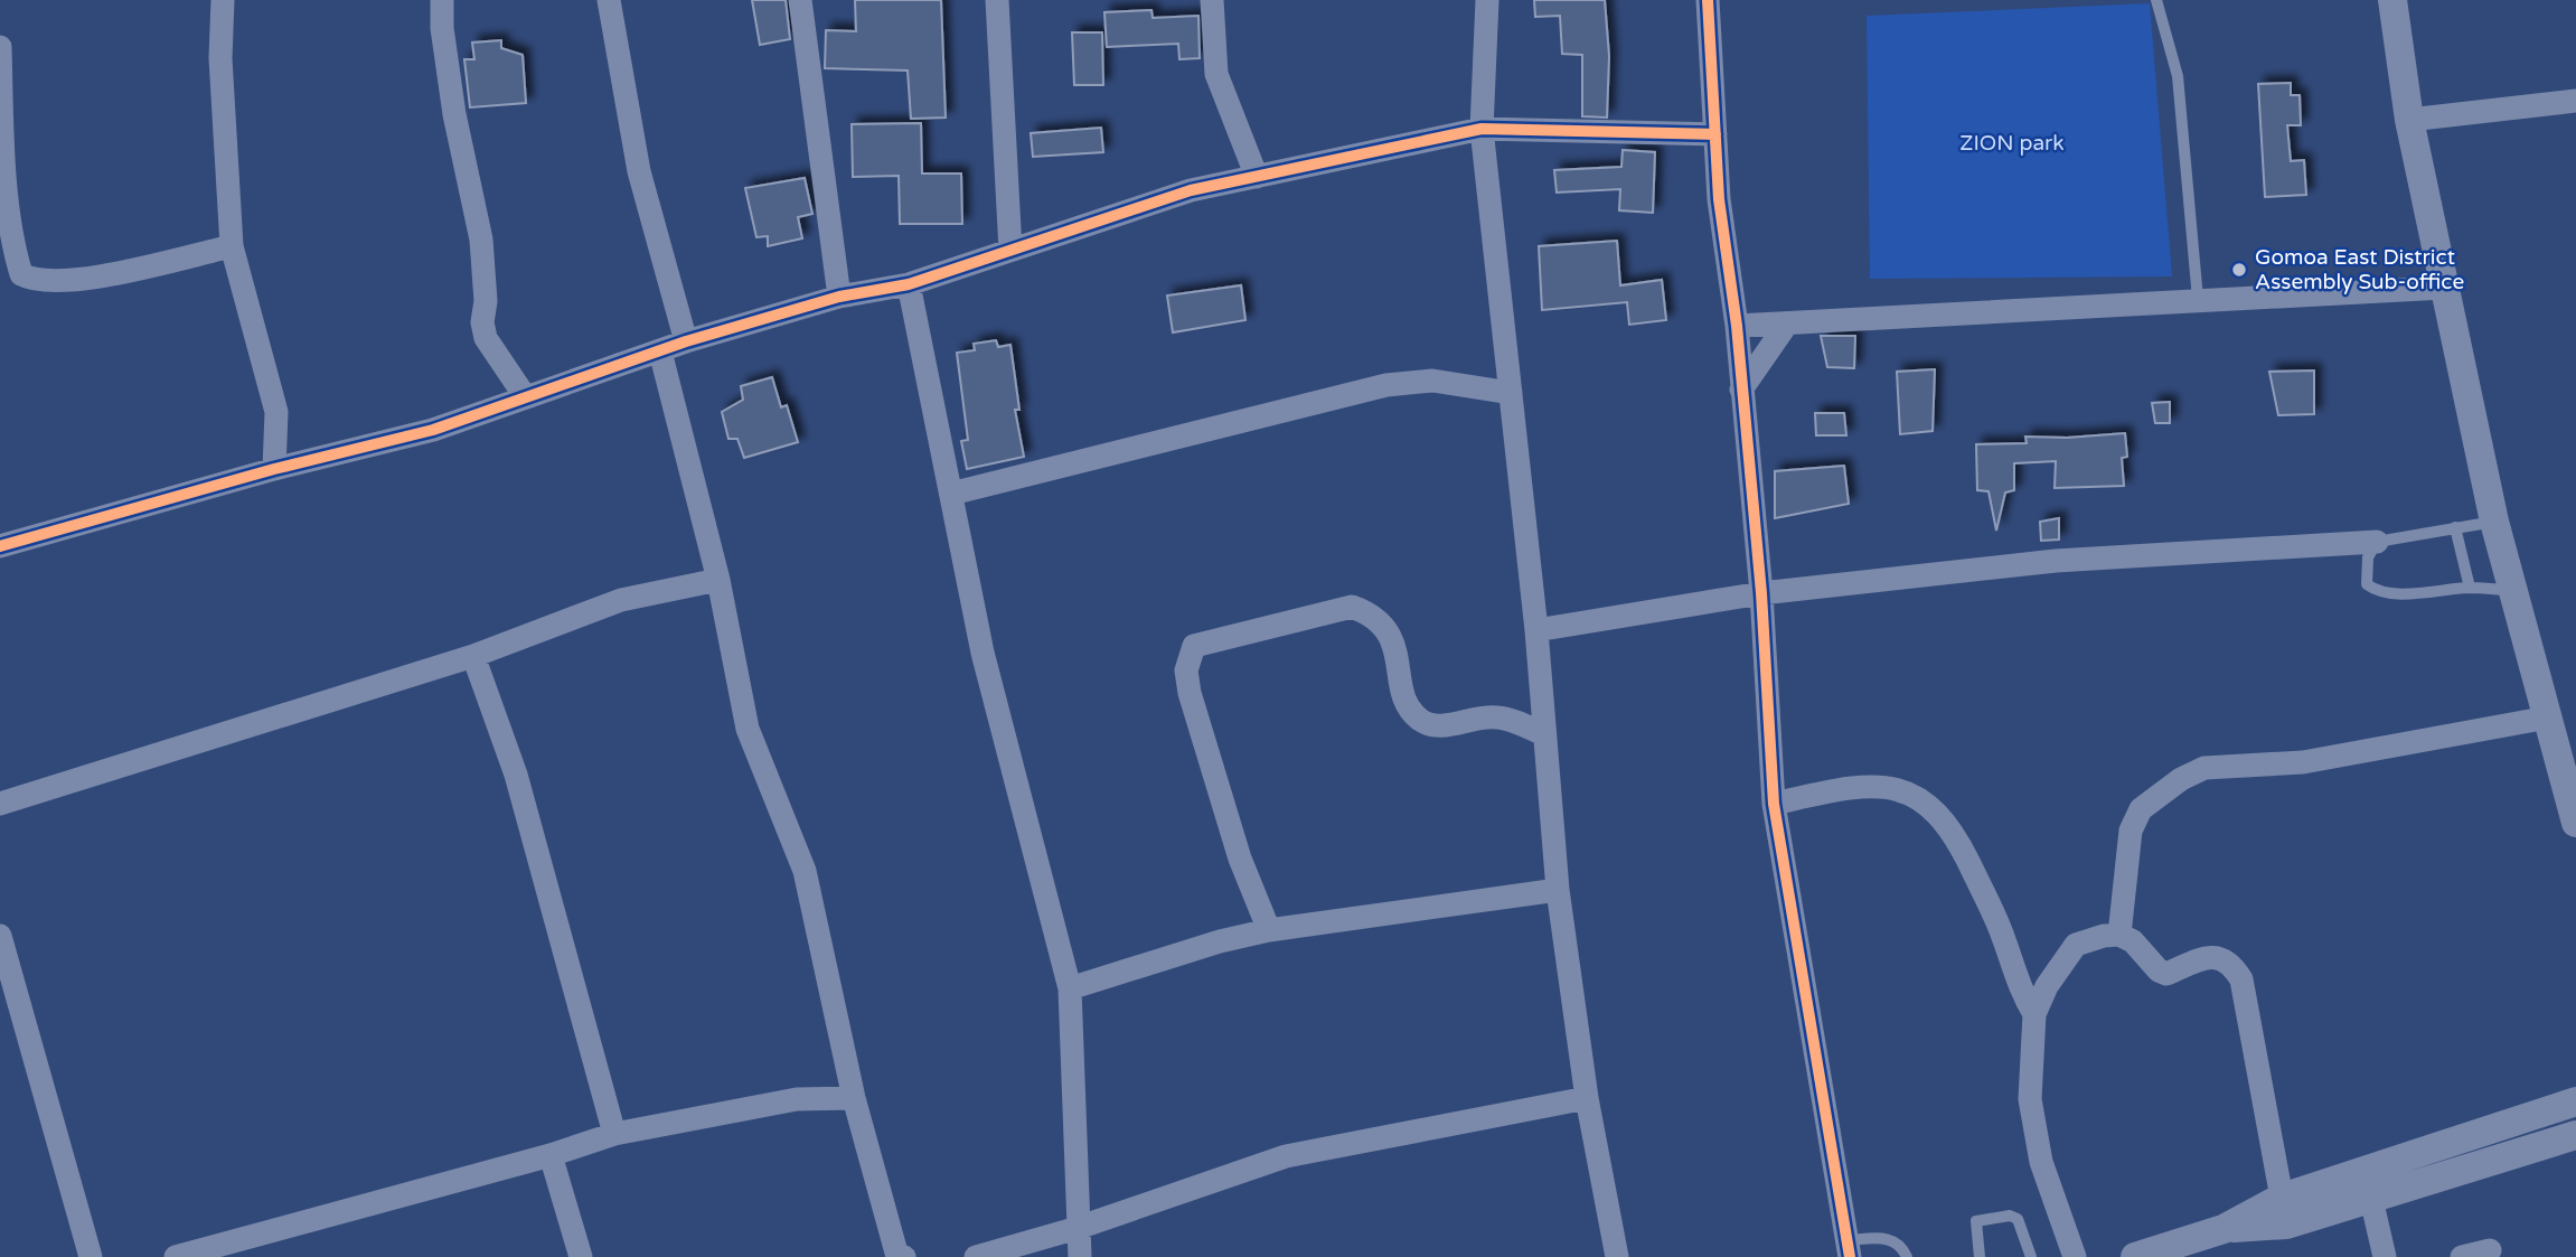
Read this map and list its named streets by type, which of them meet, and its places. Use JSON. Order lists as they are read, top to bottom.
{
  "parks": ["ZION park"],
  "places": ["Gomoa East District Assembly Sub-office"]
}
